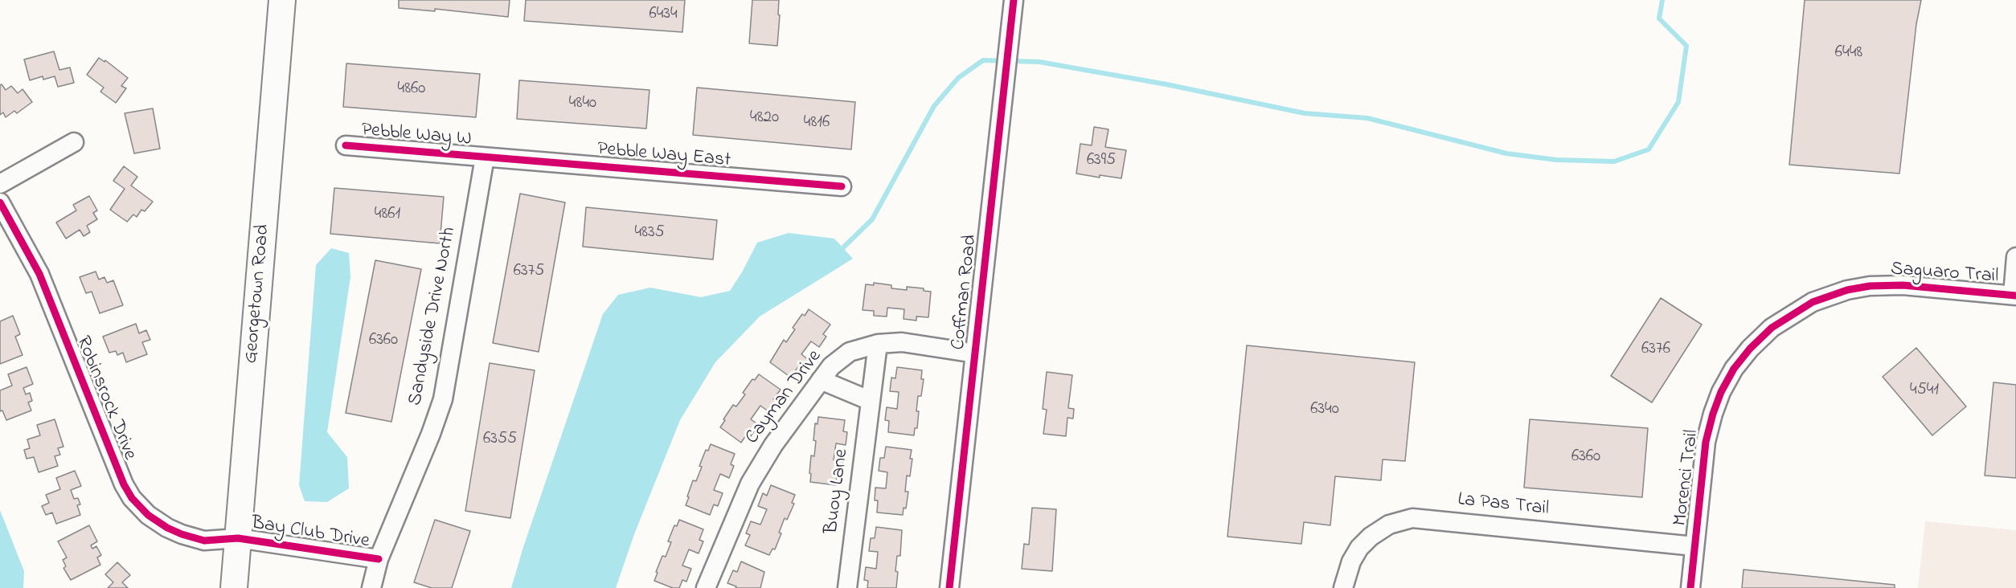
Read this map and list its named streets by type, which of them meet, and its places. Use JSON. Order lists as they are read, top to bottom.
{
  "streets": {
    "main road": ["Georgetown Road"],
    "street": [
      "Pebble Way W",
      "Pebble Way East",
      "Saguaro Trail",
      "Coffman Road",
      "Sandyside Drive North",
      "Cayman Drive",
      "Robinsrock Drive",
      "Morenci Trail",
      "Buoy Lane",
      "La Pas Trail",
      "Bay Club Drive"
    ]
  },
  "crossings": [
    ["Pebble Way W", "Pebble Way East"],
    ["Pebble Way W", "Sandyside Drive North"],
    ["Pebble Way East", "Sandyside Drive North"],
    ["Saguaro Trail", "Morenci Trail"],
    ["Coffman Road", "Cayman Drive"],
    ["Georgetown Road", "Robinsrock Drive"],
    ["Georgetown Road", "Bay Club Drive"],
    ["Sandyside Drive North", "Bay Club Drive"],
    ["Cayman Drive", "Buoy Lane"],
    ["Robinsrock Drive", "Bay Club Drive"],
    ["Morenci Trail", "La Pas Trail"]
  ],
  "house_numbers": [
    "6434",
    "6448",
    "4860",
    "4840",
    "4820",
    "4816",
    "6395",
    "4861",
    "4835",
    "6375",
    "6360",
    "6376",
    "4541",
    "6340",
    "6355",
    "6360"
  ]
}
